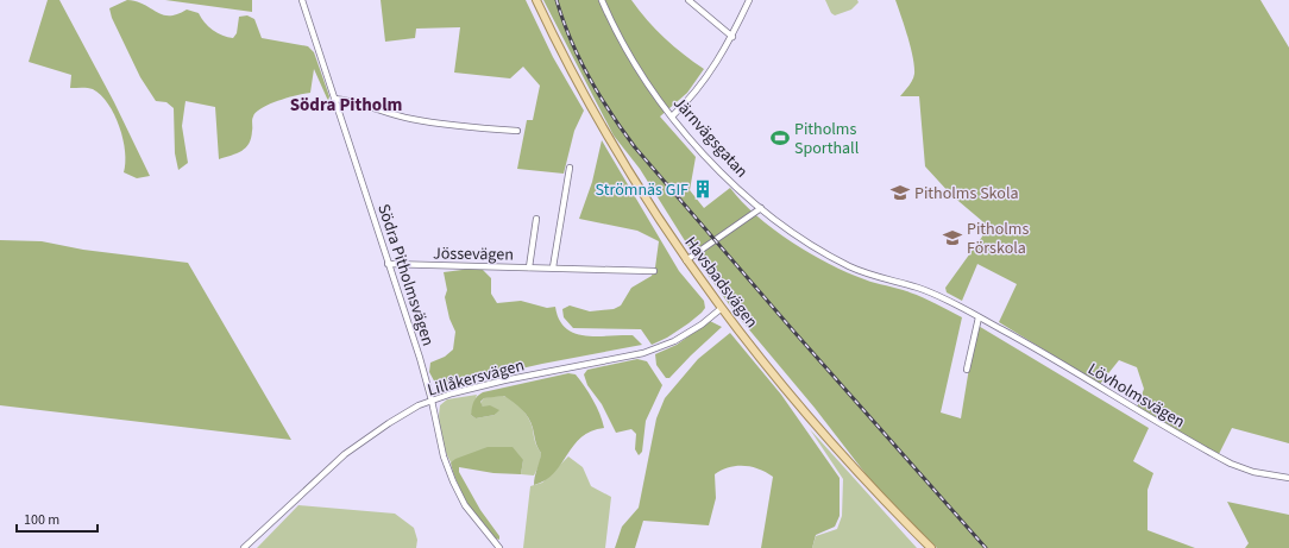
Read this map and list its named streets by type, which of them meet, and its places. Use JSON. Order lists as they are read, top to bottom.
{
  "streets": {
    "main road": ["Havsbadsvägen"],
    "street": [
      "Järnvägsgatan",
      "Jössevägen",
      "Södra Pitholmsvägen",
      "Lillåkersvägen",
      "Lövholmsvägen"
    ]
  },
  "crossings": [
    ["Järnvägsgatan", "Lövholmsvägen"],
    ["Jössevägen", "Södra Pitholmsvägen"],
    ["Södra Pitholmsvägen", "Lillåkersvägen"],
    ["Havsbadsvägen", "Lillåkersvägen"]
  ],
  "districts": ["Södra Pitholm"],
  "places": {
    "sports": ["Pitholms Sporthall"],
    "building": ["Strömnäs GIF"],
    "school or university": ["Pitholms Skola", "Pitholms Förskola"]
  },
  "scale_bar": "100 m"
}
